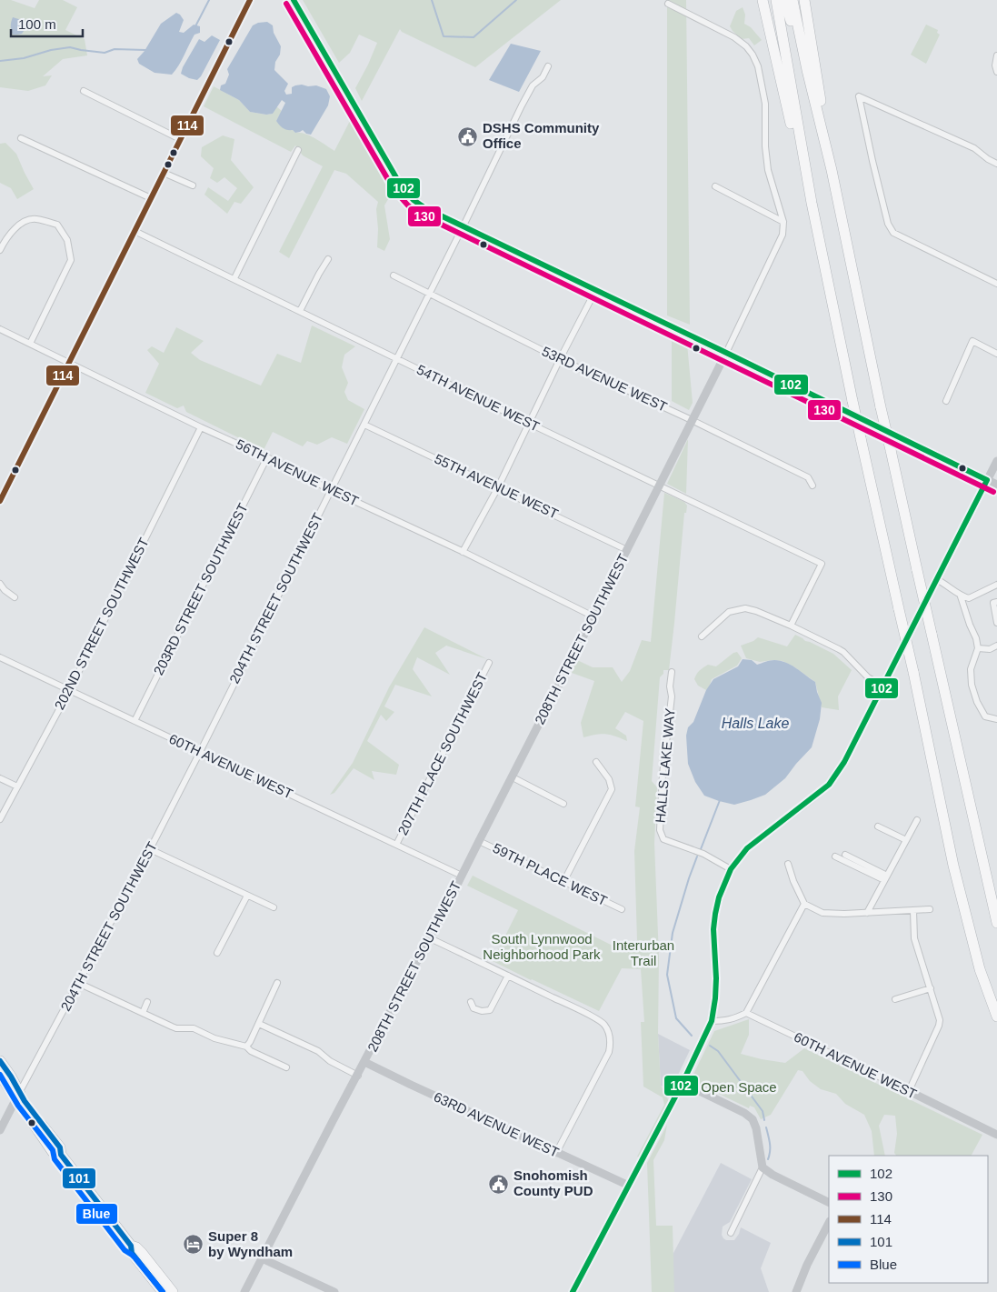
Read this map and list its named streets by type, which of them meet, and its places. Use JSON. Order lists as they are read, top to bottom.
{
  "streets": {
    "street": [
      "53RD AVENUE WEST",
      "54TH AVENUE WEST",
      "56TH AVENUE WEST",
      "55TH AVENUE WEST",
      "203RD STREET SOUTHWEST",
      "204TH STREET SOUTHWEST",
      "202ND STREET SOUTHWEST",
      "208TH STREET SOUTHWEST",
      "207TH PLACE SOUTHWEST",
      "HALLS LAKE WAY",
      "60TH AVENUE WEST",
      "59TH PLACE WEST",
      "63RD AVENUE WEST"
    ]
  },
  "crossings": [
    ["53RD AVENUE WEST", "204TH STREET SOUTHWEST"],
    ["53RD AVENUE WEST", "208TH STREET SOUTHWEST"],
    ["54TH AVENUE WEST", "204TH STREET SOUTHWEST"],
    ["54TH AVENUE WEST", "208TH STREET SOUTHWEST"],
    ["56TH AVENUE WEST", "203RD STREET SOUTHWEST"],
    ["56TH AVENUE WEST", "204TH STREET SOUTHWEST"],
    ["56TH AVENUE WEST", "202ND STREET SOUTHWEST"],
    ["56TH AVENUE WEST", "208TH STREET SOUTHWEST"],
    ["55TH AVENUE WEST", "204TH STREET SOUTHWEST"],
    ["55TH AVENUE WEST", "208TH STREET SOUTHWEST"],
    ["203RD STREET SOUTHWEST", "60TH AVENUE WEST"],
    ["204TH STREET SOUTHWEST", "60TH AVENUE WEST"],
    ["202ND STREET SOUTHWEST", "60TH AVENUE WEST"],
    ["208TH STREET SOUTHWEST", "60TH AVENUE WEST"],
    ["208TH STREET SOUTHWEST", "59TH PLACE WEST"],
    ["208TH STREET SOUTHWEST", "63RD AVENUE WEST"],
    ["207TH PLACE SOUTHWEST", "60TH AVENUE WEST"]
  ],
  "water": ["Halls Lake"],
  "parks": ["South Lynnwood Neighborhood Park", "Interurban Trail", "Open Space"],
  "places": {
    "public building": ["DSHS Community Office", "Snohomish County PUD"],
    "hotel": ["Super 8 by Wyndham"]
  },
  "lines": [
    "transit line 102",
    "transit line 114",
    "transit line 130",
    "transit line 101",
    "transit line Blue"
  ],
  "legend": [
    "102",
    "130",
    "114",
    "101",
    "Blue"
  ],
  "scale_bar": "100 m"
}
